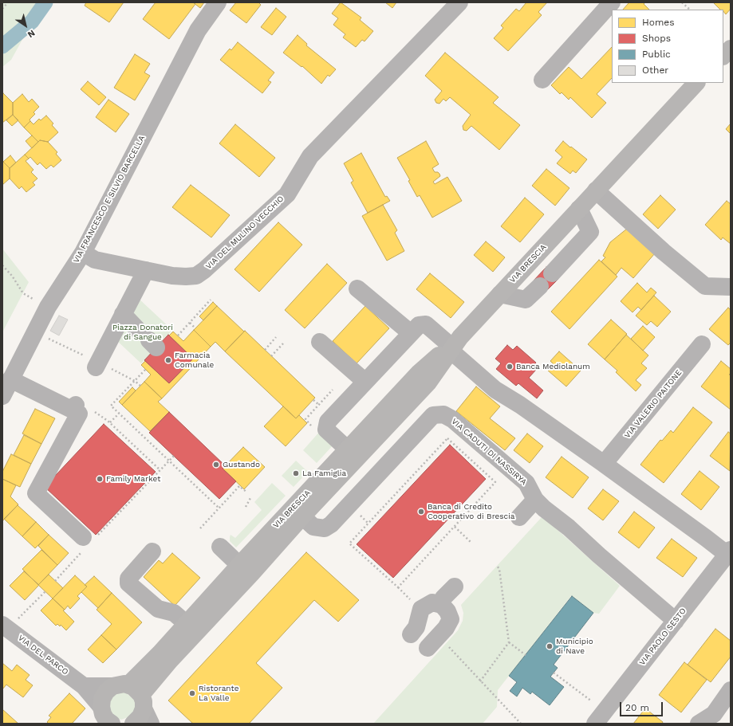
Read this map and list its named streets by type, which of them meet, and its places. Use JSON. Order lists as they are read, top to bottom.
{
  "streets": {
    "main road": ["VIA BRESCIA"],
    "street": [
      "VIA FRANCESCO E SILVIO BARCELLA",
      "VIA DEL MULINO VECCHIO",
      "VIA VALERIO PAITONE",
      "VIA CADUTI DI NASSIRYA",
      "VIA PAOLO SESTO",
      "VIA DEL PARCO"
    ]
  },
  "crossings": [
    ["VIA FRANCESCO E SILVIO BARCELLA", "VIA DEL MULINO VECCHIO"],
    ["VIA BRESCIA", "VIA CADUTI DI NASSIRYA"],
    ["VIA BRESCIA", "VIA DEL PARCO"],
    ["VIA CADUTI DI NASSIRYA", "VIA PAOLO SESTO"]
  ],
  "parks": ["Piazza Donatori di Sangue"],
  "places": [
    "Farmacia Comunale",
    "Banca Mediolanum",
    "Gustando",
    "La Famiglia",
    "Family Market",
    "Banca di Credito Cooperativo di Brescia",
    "Municipio di Nave",
    "Ristorante La Valle"
  ],
  "legend": [
    "Homes",
    "Shops",
    "Public",
    "Other"
  ],
  "scale_bar": "20 m",
  "north": "bottom right"
}
